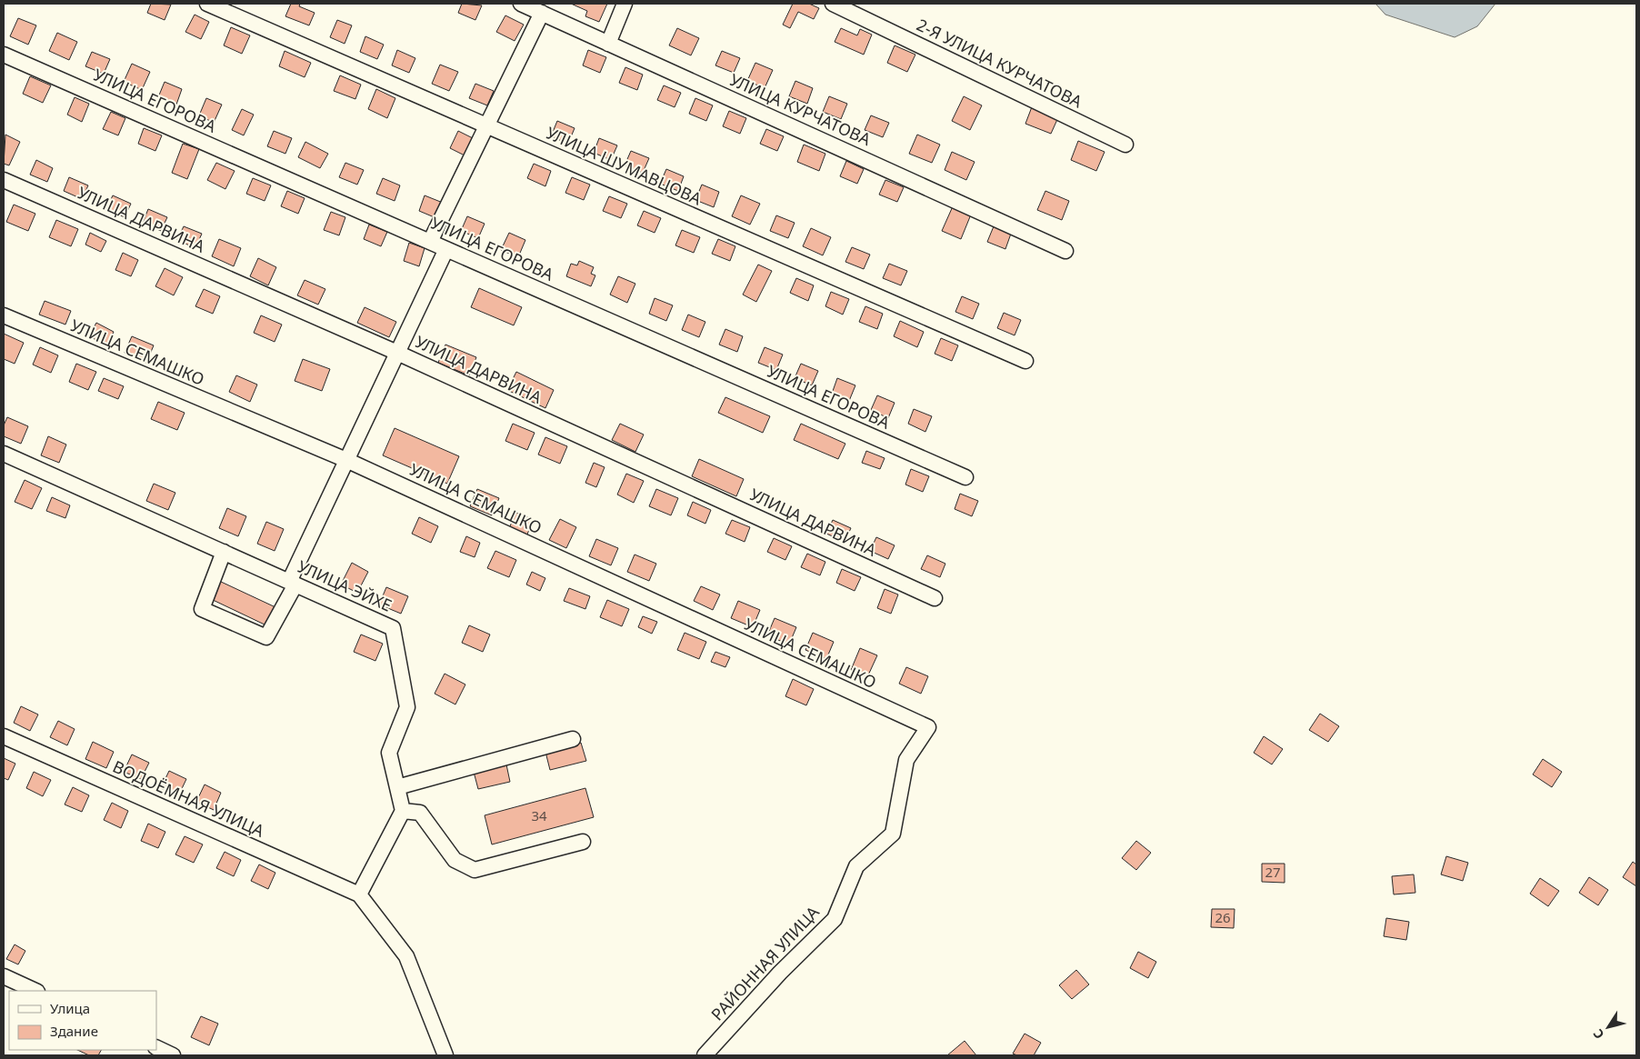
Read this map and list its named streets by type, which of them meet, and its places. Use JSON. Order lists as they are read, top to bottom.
{
  "streets": {
    "street": [
      "2-Я УЛИЦА КУРЧАТОВА",
      "УЛИЦА ЕГОРОВА",
      "УЛИЦА КУРЧАТОВА",
      "УЛИЦА ШУМАВЦОВА",
      "УЛИЦА ДАРВИНА",
      "УЛИЦА СЕМАШКО",
      "УЛИЦА ЭЙХЕ",
      "ВОДОЁМНАЯ УЛИЦА",
      "РАЙОННАЯ УЛИЦА"
    ]
  },
  "crossings": [
    ["УЛИЦА СЕМАШКО", "РАЙОННАЯ УЛИЦА"]
  ],
  "house_numbers": ["34", "27", "26"],
  "legend": ["Улица", "Здание"],
  "north": "bottom left"
}
